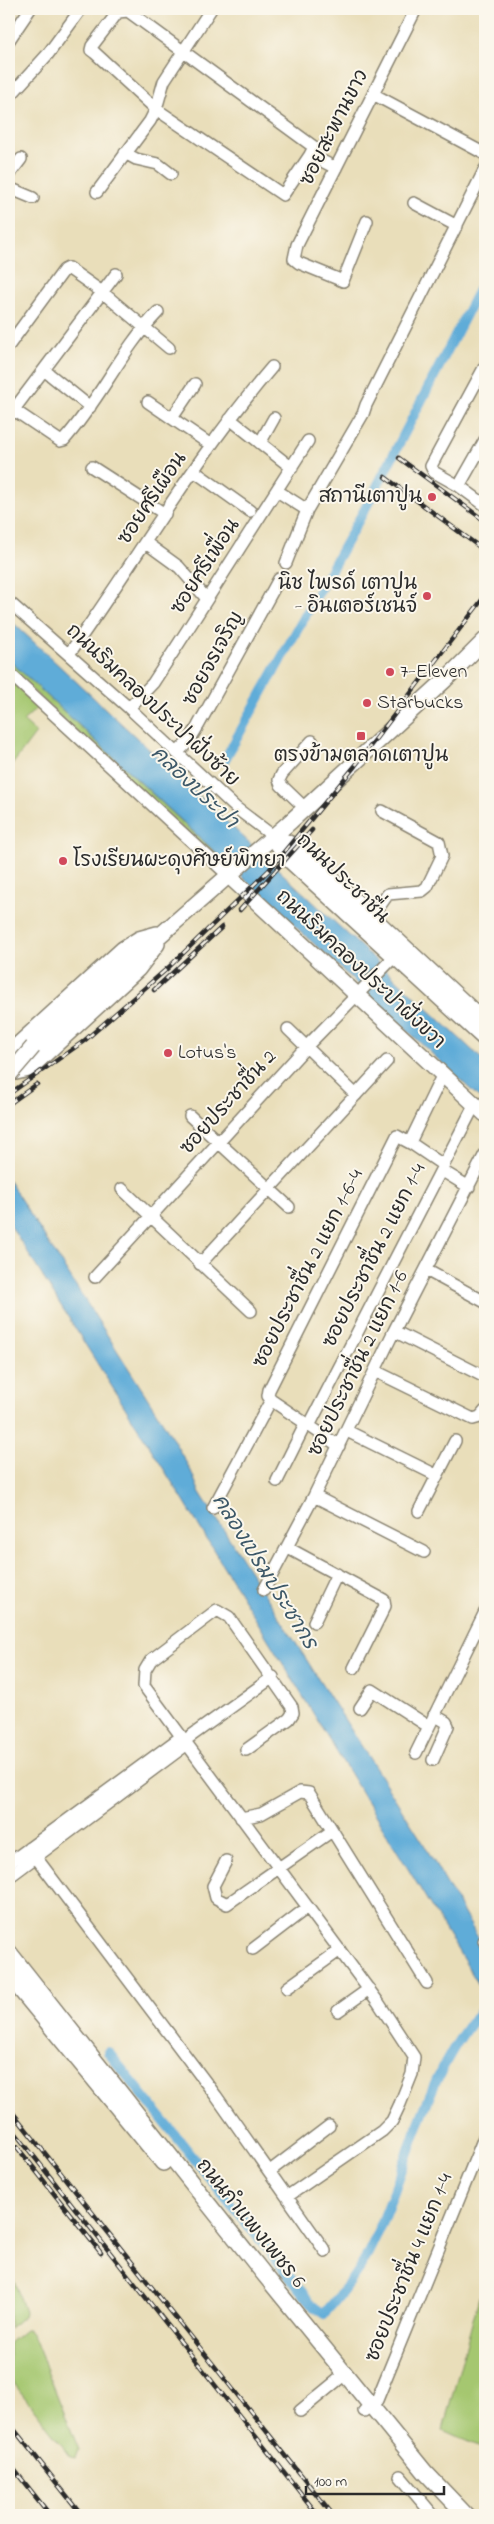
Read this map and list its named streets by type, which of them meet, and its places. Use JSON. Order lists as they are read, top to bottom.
{
  "streets": {
    "street": [
      "ซอยสะพานขาว",
      "ซอยศรีเผือน",
      "ซอยศรีเพื่อน",
      "ซอยจรเจริญ",
      "ถนนริมคลองประปาฝั่งซ้าย",
      "ถนนประชาชื่น",
      "ถนนริมคลองประปาฝั่งขวา",
      "ซอยประชาชื่น 2",
      "ซอยประชาชื่น 2 แยก 1-4",
      "ซอยประชาชื่น 2 แยก 1-6-4",
      "ซอยประชาชื่น 2 แยก 1-6",
      "ถนนกำแพงเพชร 6",
      "ซอยประชาชื่น 4 แยก 1-4"
    ]
  },
  "crossings": [
    ["ซอยศรีเผือน", "ถนนริมคลองประปาฝั่งซ้าย"],
    ["ซอยศรีเพื่อน", "ถนนริมคลองประปาฝั่งซ้าย"],
    ["ซอยจรเจริญ", "ถนนริมคลองประปาฝั่งซ้าย"],
    ["ถนนริมคลองประปาฝั่งซ้าย", "ถนนประชาชื่น"],
    ["ถนนประชาชื่น", "ซอยประชาชื่น 2"],
    ["ถนนริมคลองประปาฝั่งขวา", "ซอยประชาชื่น 2"],
    ["ถนนริมคลองประปาฝั่งขวา", "ซอยประชาชื่น 2 แยก 1-4"],
    ["ซอยประชาชื่น 2 แยก 1-4", "ซอยประชาชื่น 2 แยก 1-6-4"],
    ["ซอยประชาชื่น 2 แยก 1-6-4", "ซอยประชาชื่น 2 แยก 1-6"],
    ["ถนนกำแพงเพชร 6", "ซอยประชาชื่น 4 แยก 1-4"]
  ],
  "water": ["คลองประปา", "คลองเปรมประชากร"],
  "places": {
    "other": [
      "สถานีเตาปูน",
      "นิช ไพรด์ เตาปูน - อินเตอร์เชนจ์",
      "7-Eleven",
      "Starbucks",
      "โรงเรียนผะดุงศิษย์พิทยา",
      "Lotus's"
    ],
    "transit": ["ตรงข้ามตลาดเตาปูน"]
  },
  "scale_bar": "100 m"
}
